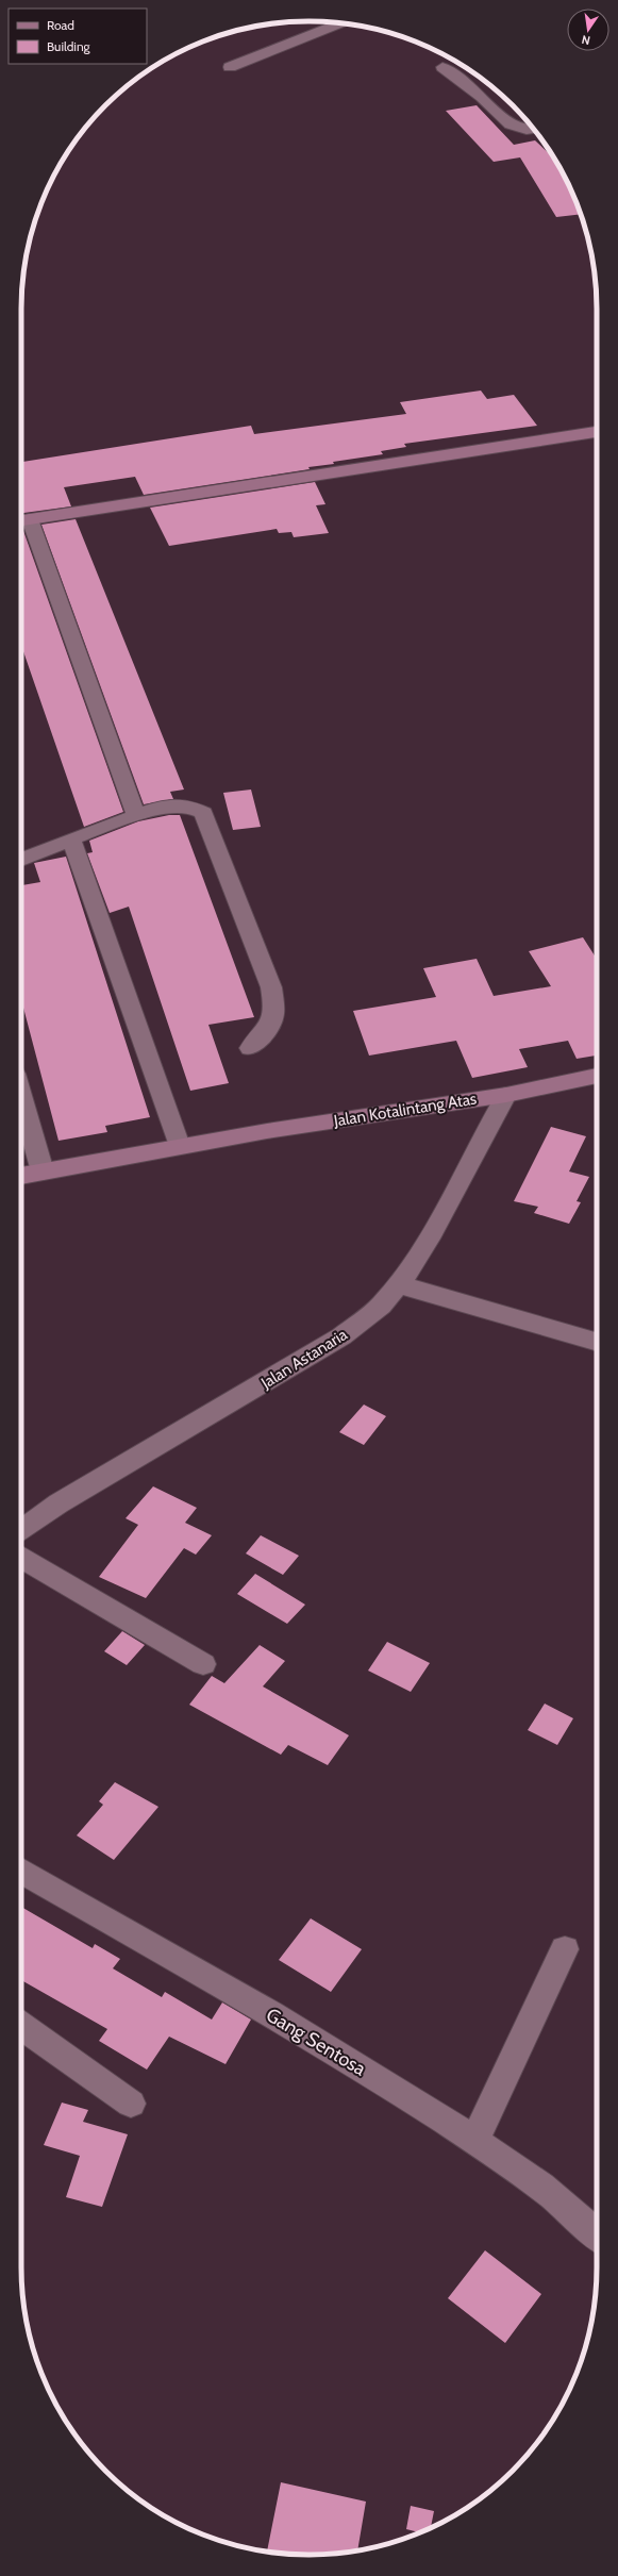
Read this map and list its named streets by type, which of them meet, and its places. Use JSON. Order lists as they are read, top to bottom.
{
  "streets": {
    "main road": ["Jalan Kotalintang Atas"],
    "street": ["Jalan Astanaria", "Gang Sentosa"]
  },
  "crossings": [
    ["Jalan Kotalintang Atas", "Jalan Astanaria"]
  ],
  "legend": ["Road", "Building"],
  "north": "bottom"
}
